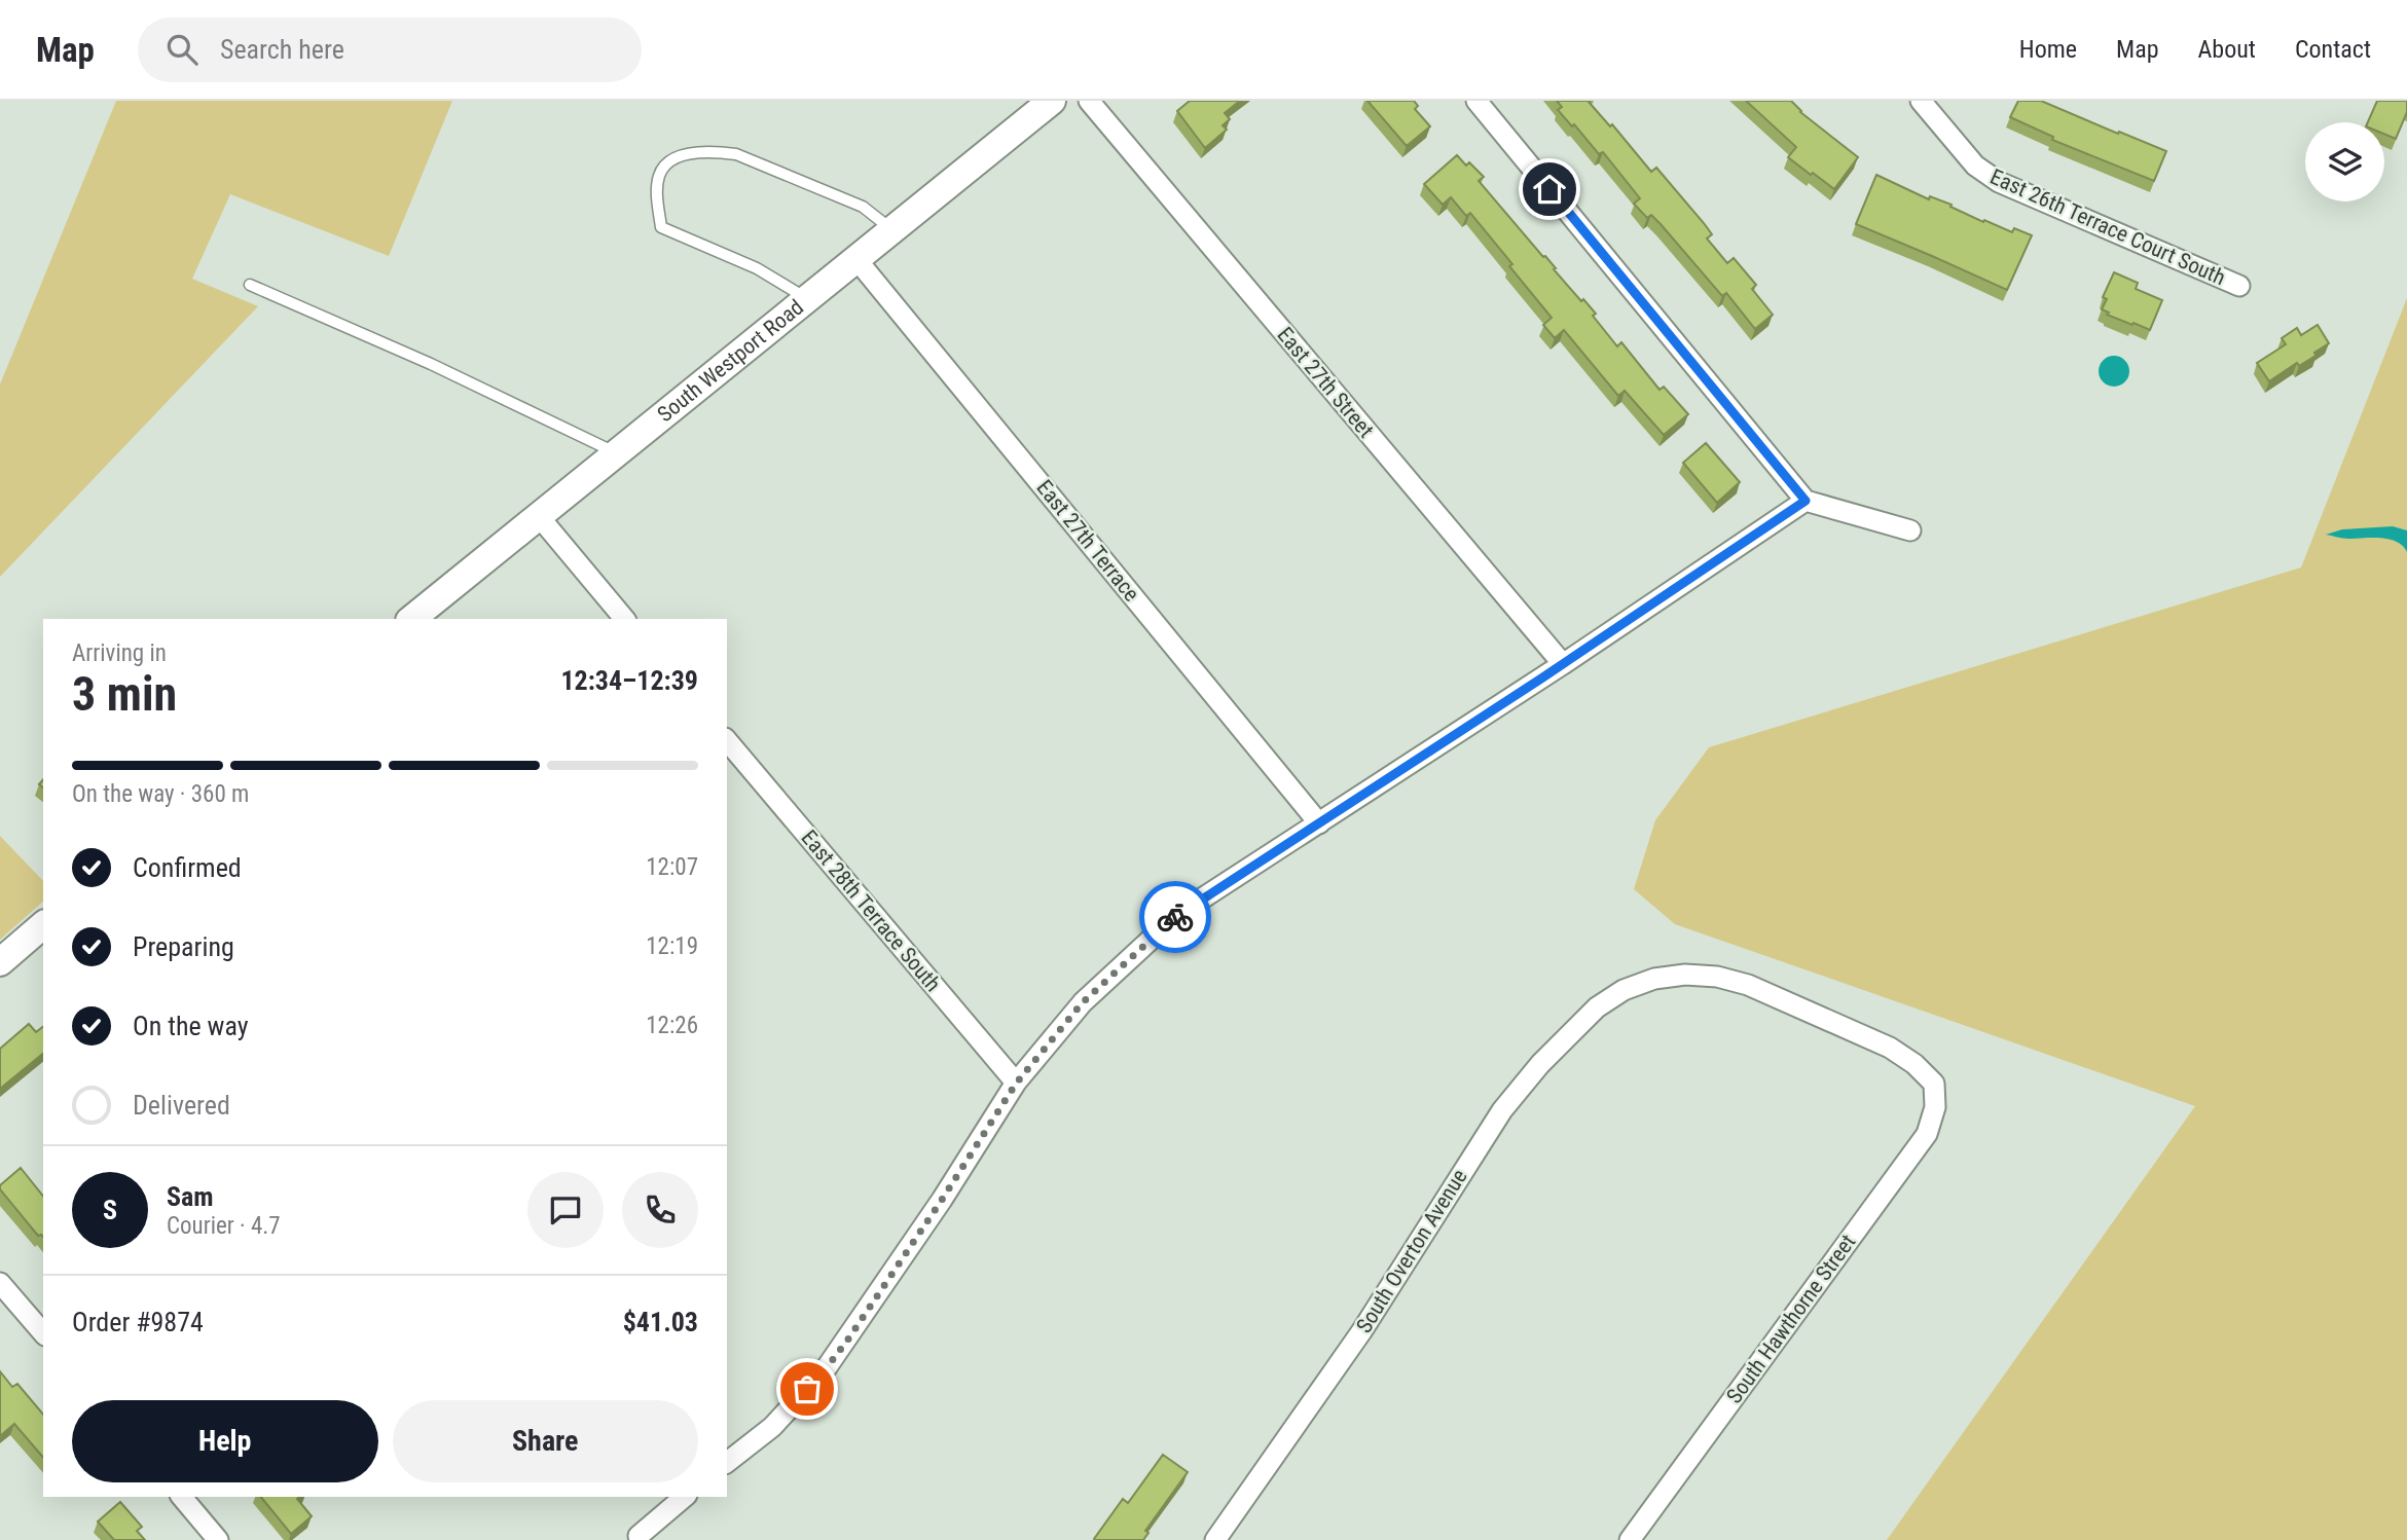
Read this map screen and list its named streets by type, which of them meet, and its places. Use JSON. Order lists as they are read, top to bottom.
{
  "streets": {
    "street": [
      "East 26th Terrace Court South",
      "South Westport Road",
      "East 27th Street",
      "East 27th Terrace",
      "East 28th Terrace South",
      "South Overton Avenue",
      "South Hawthorne Street"
    ]
  },
  "crossings": [
    ["South Westport Road", "East 27th Terrace"],
    ["South Overton Avenue", "South Hawthorne Street"]
  ],
  "page": {
    "header": "Map",
    "search": "Search here",
    "nav": [
      "Home",
      "Map",
      "About",
      "Contact"
    ],
    "heading": ["3 min", "Arriving in", "12:34–12:39"],
    "panel": [
      "Sam",
      "Courier · 4.7",
      "Order #9874",
      "$41.03"
    ],
    "bar": "On the way · 360 m",
    "list": [
      ["Confirmed", "12:07"],
      ["Preparing", "12:19"],
      ["On the way", "12:26"],
      "Delivered"
    ],
    "round": "S",
    "buttons": ["Help", "Share"]
  }
}
